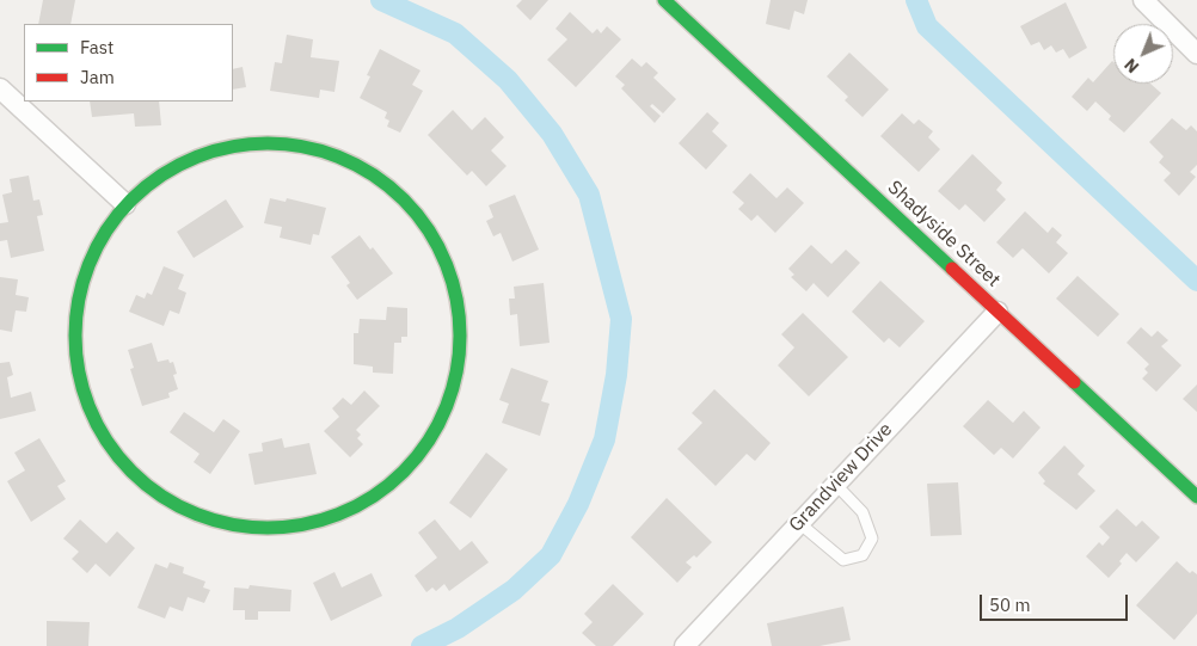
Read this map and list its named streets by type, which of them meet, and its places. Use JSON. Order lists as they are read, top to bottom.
{
  "streets": {
    "street": ["Shadyside Street", "Grandview Drive"]
  },
  "crossings": [
    ["Shadyside Street", "Grandview Drive"]
  ],
  "legend": ["Fast", "Jam"],
  "scale_bar": "50 m",
  "north": "bottom left"
}
